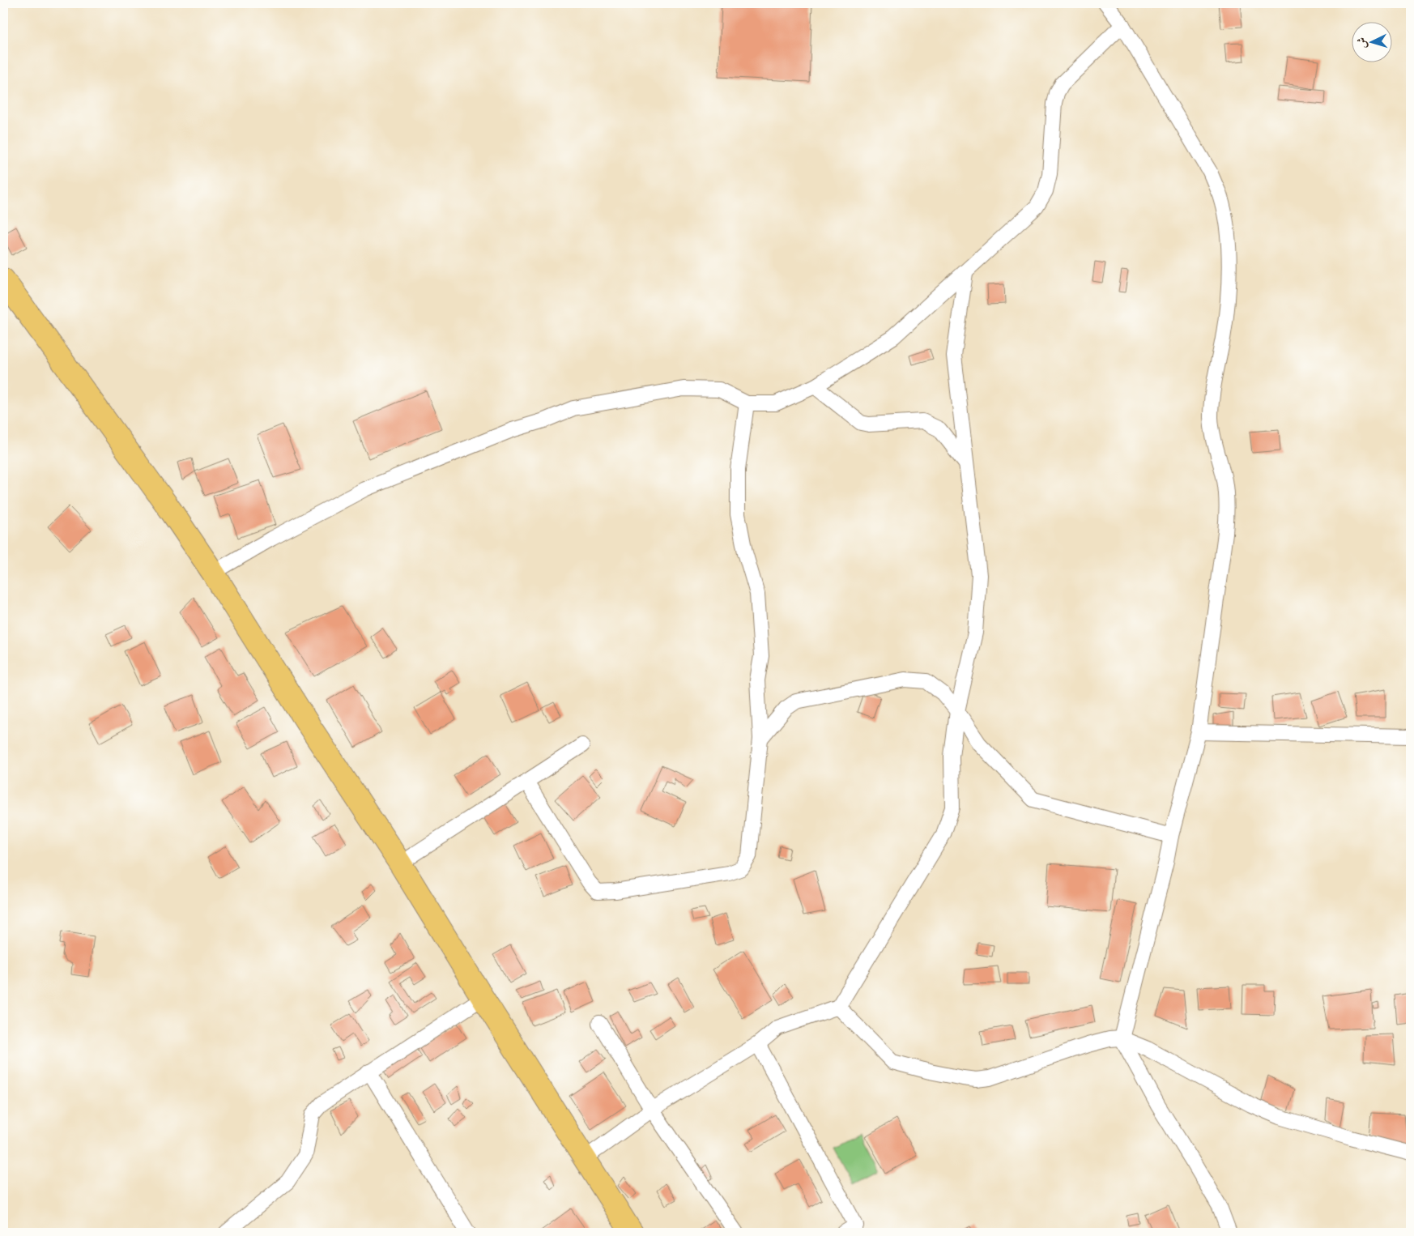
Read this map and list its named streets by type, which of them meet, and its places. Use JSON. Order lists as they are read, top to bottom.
{
  "north": "left"
}
